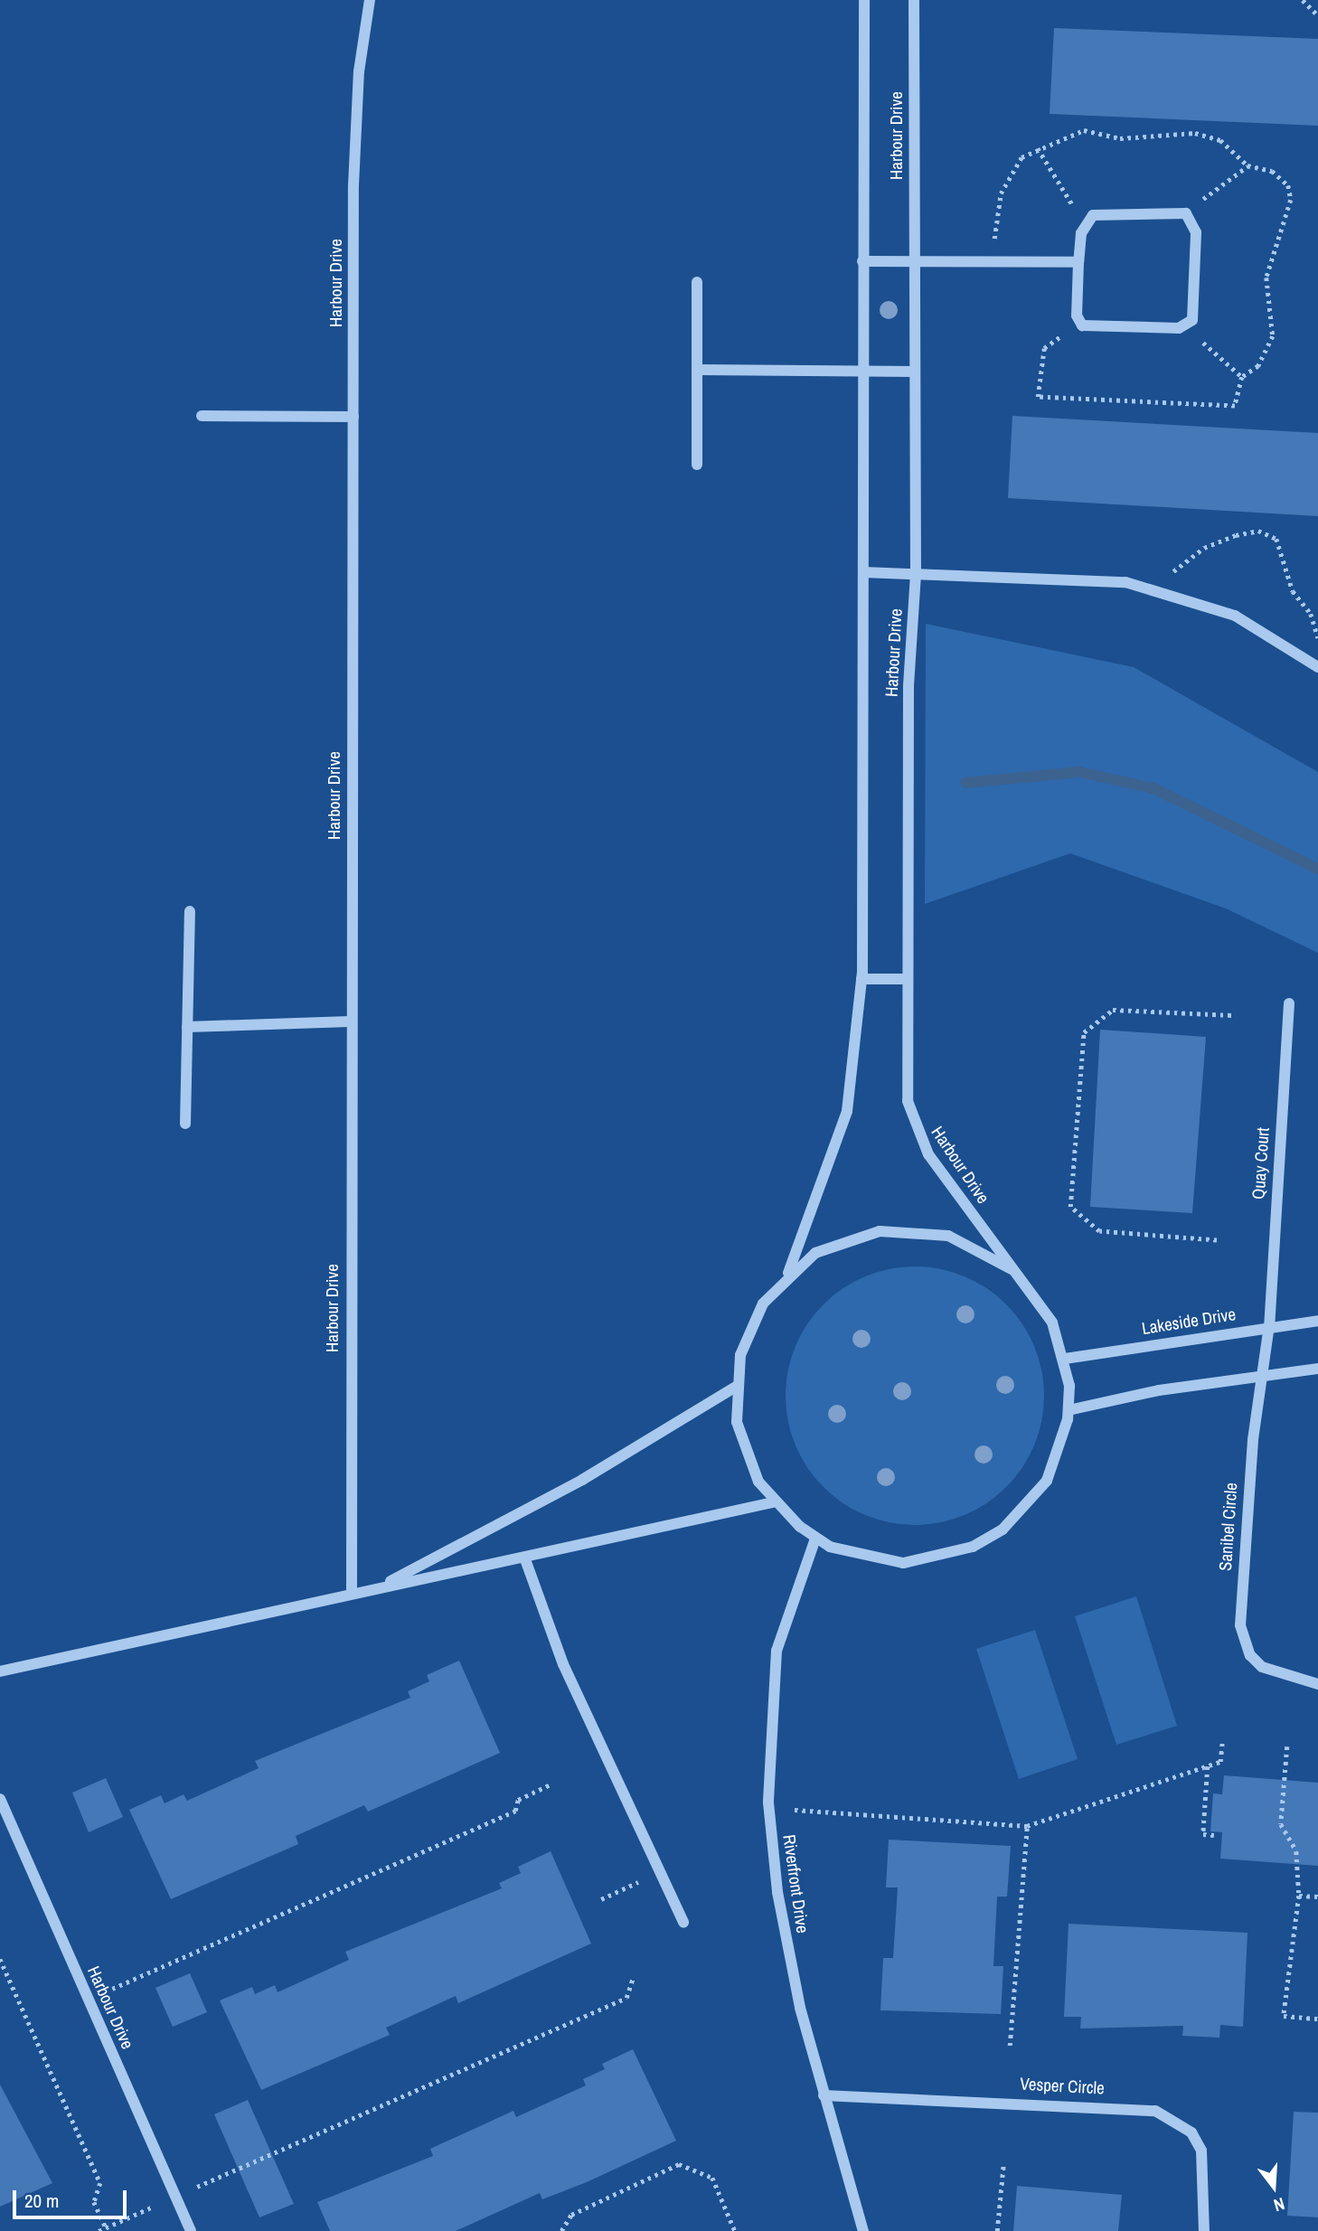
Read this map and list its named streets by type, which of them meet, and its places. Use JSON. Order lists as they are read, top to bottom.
{
  "streets": {
    "street": [
      "Harbour Drive",
      "Quay Court",
      "Lakeside Drive",
      "Sanibel Circle",
      "Riverfront Drive",
      "Vesper Circle"
    ]
  },
  "crossings": [
    ["Harbour Drive", "Lakeside Drive"],
    ["Harbour Drive", "Riverfront Drive"],
    ["Quay Court", "Lakeside Drive"],
    ["Quay Court", "Sanibel Circle"],
    ["Lakeside Drive", "Sanibel Circle"],
    ["Riverfront Drive", "Vesper Circle"]
  ],
  "scale_bar": "20 m",
  "north": "bottom"
}
